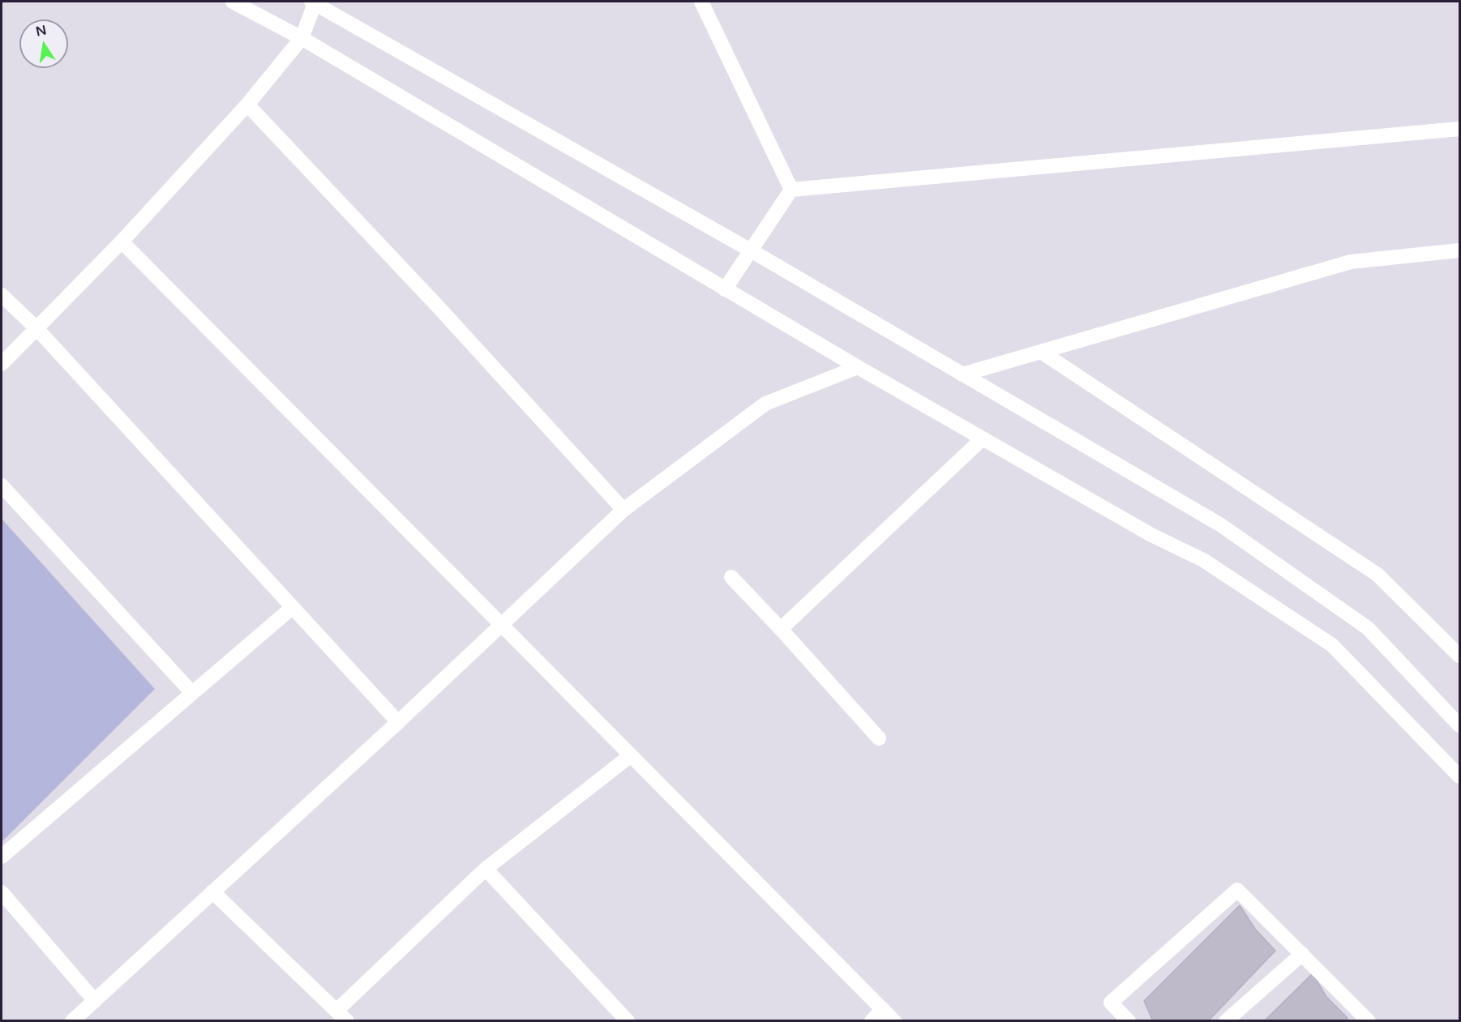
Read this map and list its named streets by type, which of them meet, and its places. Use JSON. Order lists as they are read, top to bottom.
{
  "north": "top"
}
